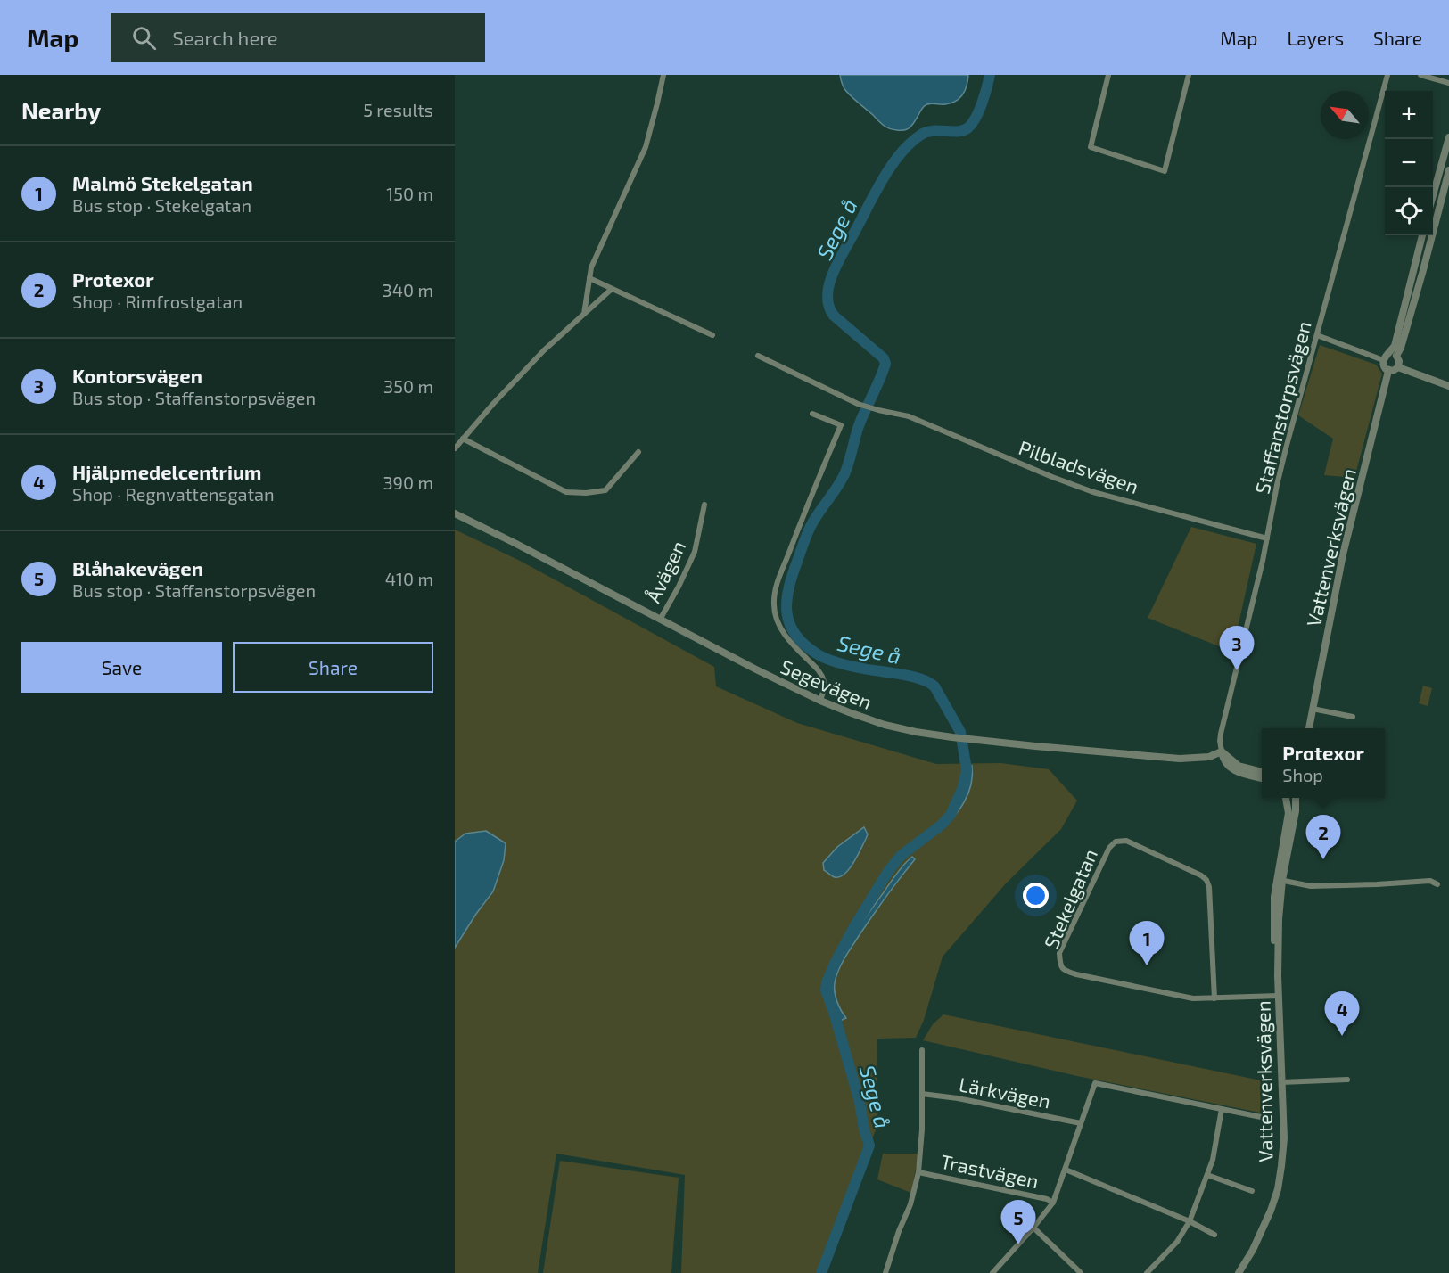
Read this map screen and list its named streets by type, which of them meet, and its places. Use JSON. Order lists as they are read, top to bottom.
{
  "streets": {
    "street": [
      "Staffanstorpsvägen",
      "Pilbladsvägen",
      "Vattenverksvägen",
      "Åvägen",
      "Segevägen",
      "Stekelgatan",
      "Lärkvägen",
      "Trastvägen"
    ]
  },
  "crossings": [
    ["Staffanstorpsvägen", "Pilbladsvägen"],
    ["Staffanstorpsvägen", "Segevägen"],
    ["Vattenverksvägen", "Stekelgatan"],
    ["Åvägen", "Segevägen"]
  ],
  "water": ["Sege å"],
  "north": "top left",
  "page": {
    "header": "Map",
    "search": "Search here",
    "nav": ["Map", "Layers", "Share"],
    "heading": ["Nearby", "5 results"],
    "map_buttons": ["+", "−"],
    "list": [
      {
        "mark": "1",
        "name": "Malmö Stekelgatan",
        "note": "Bus stop · Stekelgatan",
        "value": "150 m"
      },
      {
        "mark": "2",
        "name": "Protexor",
        "note": "Shop · Rimfrostgatan",
        "value": "340 m"
      },
      {
        "mark": "3",
        "name": "Kontorsvägen",
        "note": "Bus stop · Staffanstorpsvägen",
        "value": "350 m"
      },
      {
        "mark": "4",
        "name": "Hjälpmedelcentrium",
        "note": "Shop · Regnvattensgatan",
        "value": "390 m"
      },
      {
        "mark": "5",
        "name": "Blåhakevägen",
        "note": "Bus stop · Staffanstorpsvägen",
        "value": "410 m"
      }
    ],
    "buttons": ["Save", "Share"],
    "pins": [
      "3",
      "2",
      "1",
      "4",
      "5"
    ],
    "popup": ["Protexor", "Shop"]
  }
}
